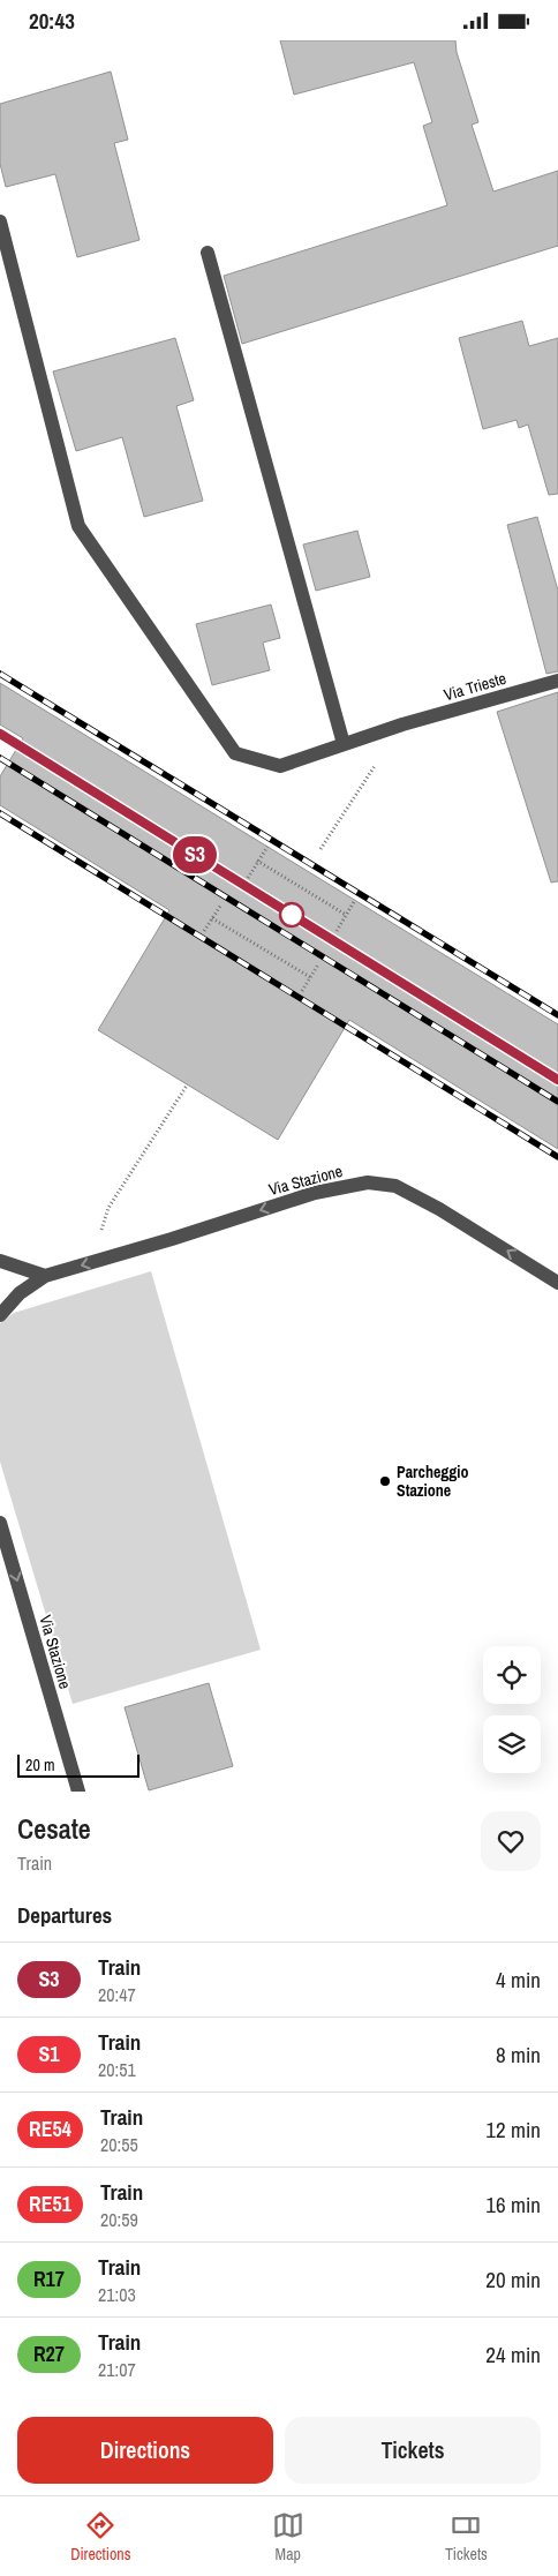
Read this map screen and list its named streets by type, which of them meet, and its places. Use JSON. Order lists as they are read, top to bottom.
{
  "streets": {
    "street": ["Via Trieste", "Via Stazione"]
  },
  "places": ["Parcheggio Stazione"],
  "scale_bar": "20 m",
  "page": {
    "status": "20:43",
    "on_map": "S3",
    "scale": "20 m",
    "heading": [
      ["Cesate", "Train"],
      "Departures"
    ],
    "list": [
      {
        "mark": "S3",
        "name": "Train",
        "note": "20:47",
        "value": "4 min"
      },
      {
        "mark": "S1",
        "name": "Train",
        "note": "20:51",
        "value": "8 min"
      },
      {
        "mark": "RE54",
        "name": "Train",
        "note": "20:55",
        "value": "12 min"
      },
      {
        "mark": "RE51",
        "name": "Train",
        "note": "20:59",
        "value": "16 min"
      },
      {
        "mark": "R17",
        "name": "Train",
        "note": "21:03",
        "value": "20 min"
      },
      {
        "mark": "R27",
        "name": "Train",
        "note": "21:07",
        "value": "24 min"
      }
    ],
    "buttons": ["Directions", "Tickets"],
    "tabs": ["Directions", "Map", "Tickets"]
  }
}
